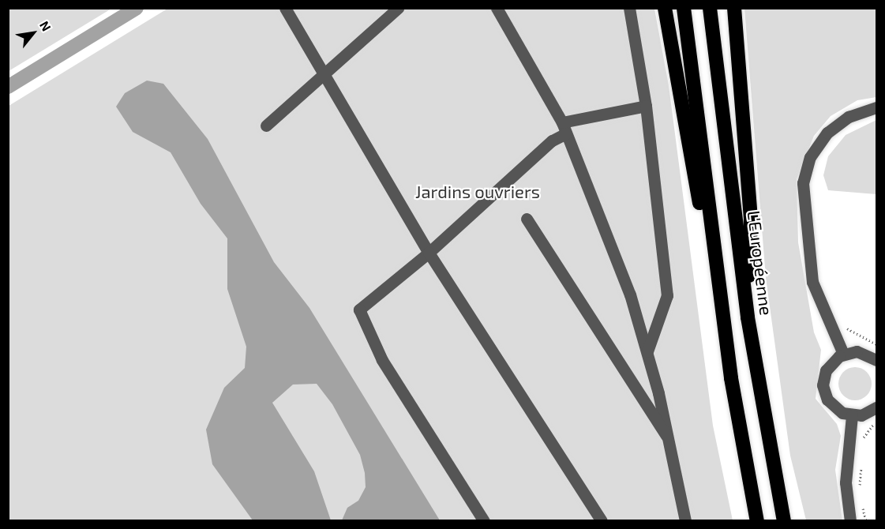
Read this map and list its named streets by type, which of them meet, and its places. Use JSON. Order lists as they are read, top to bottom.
{
  "streets": {
    "highway": ["L'Européenne"]
  },
  "parks": ["Jardins ouvriers"],
  "north": "top right"
}
